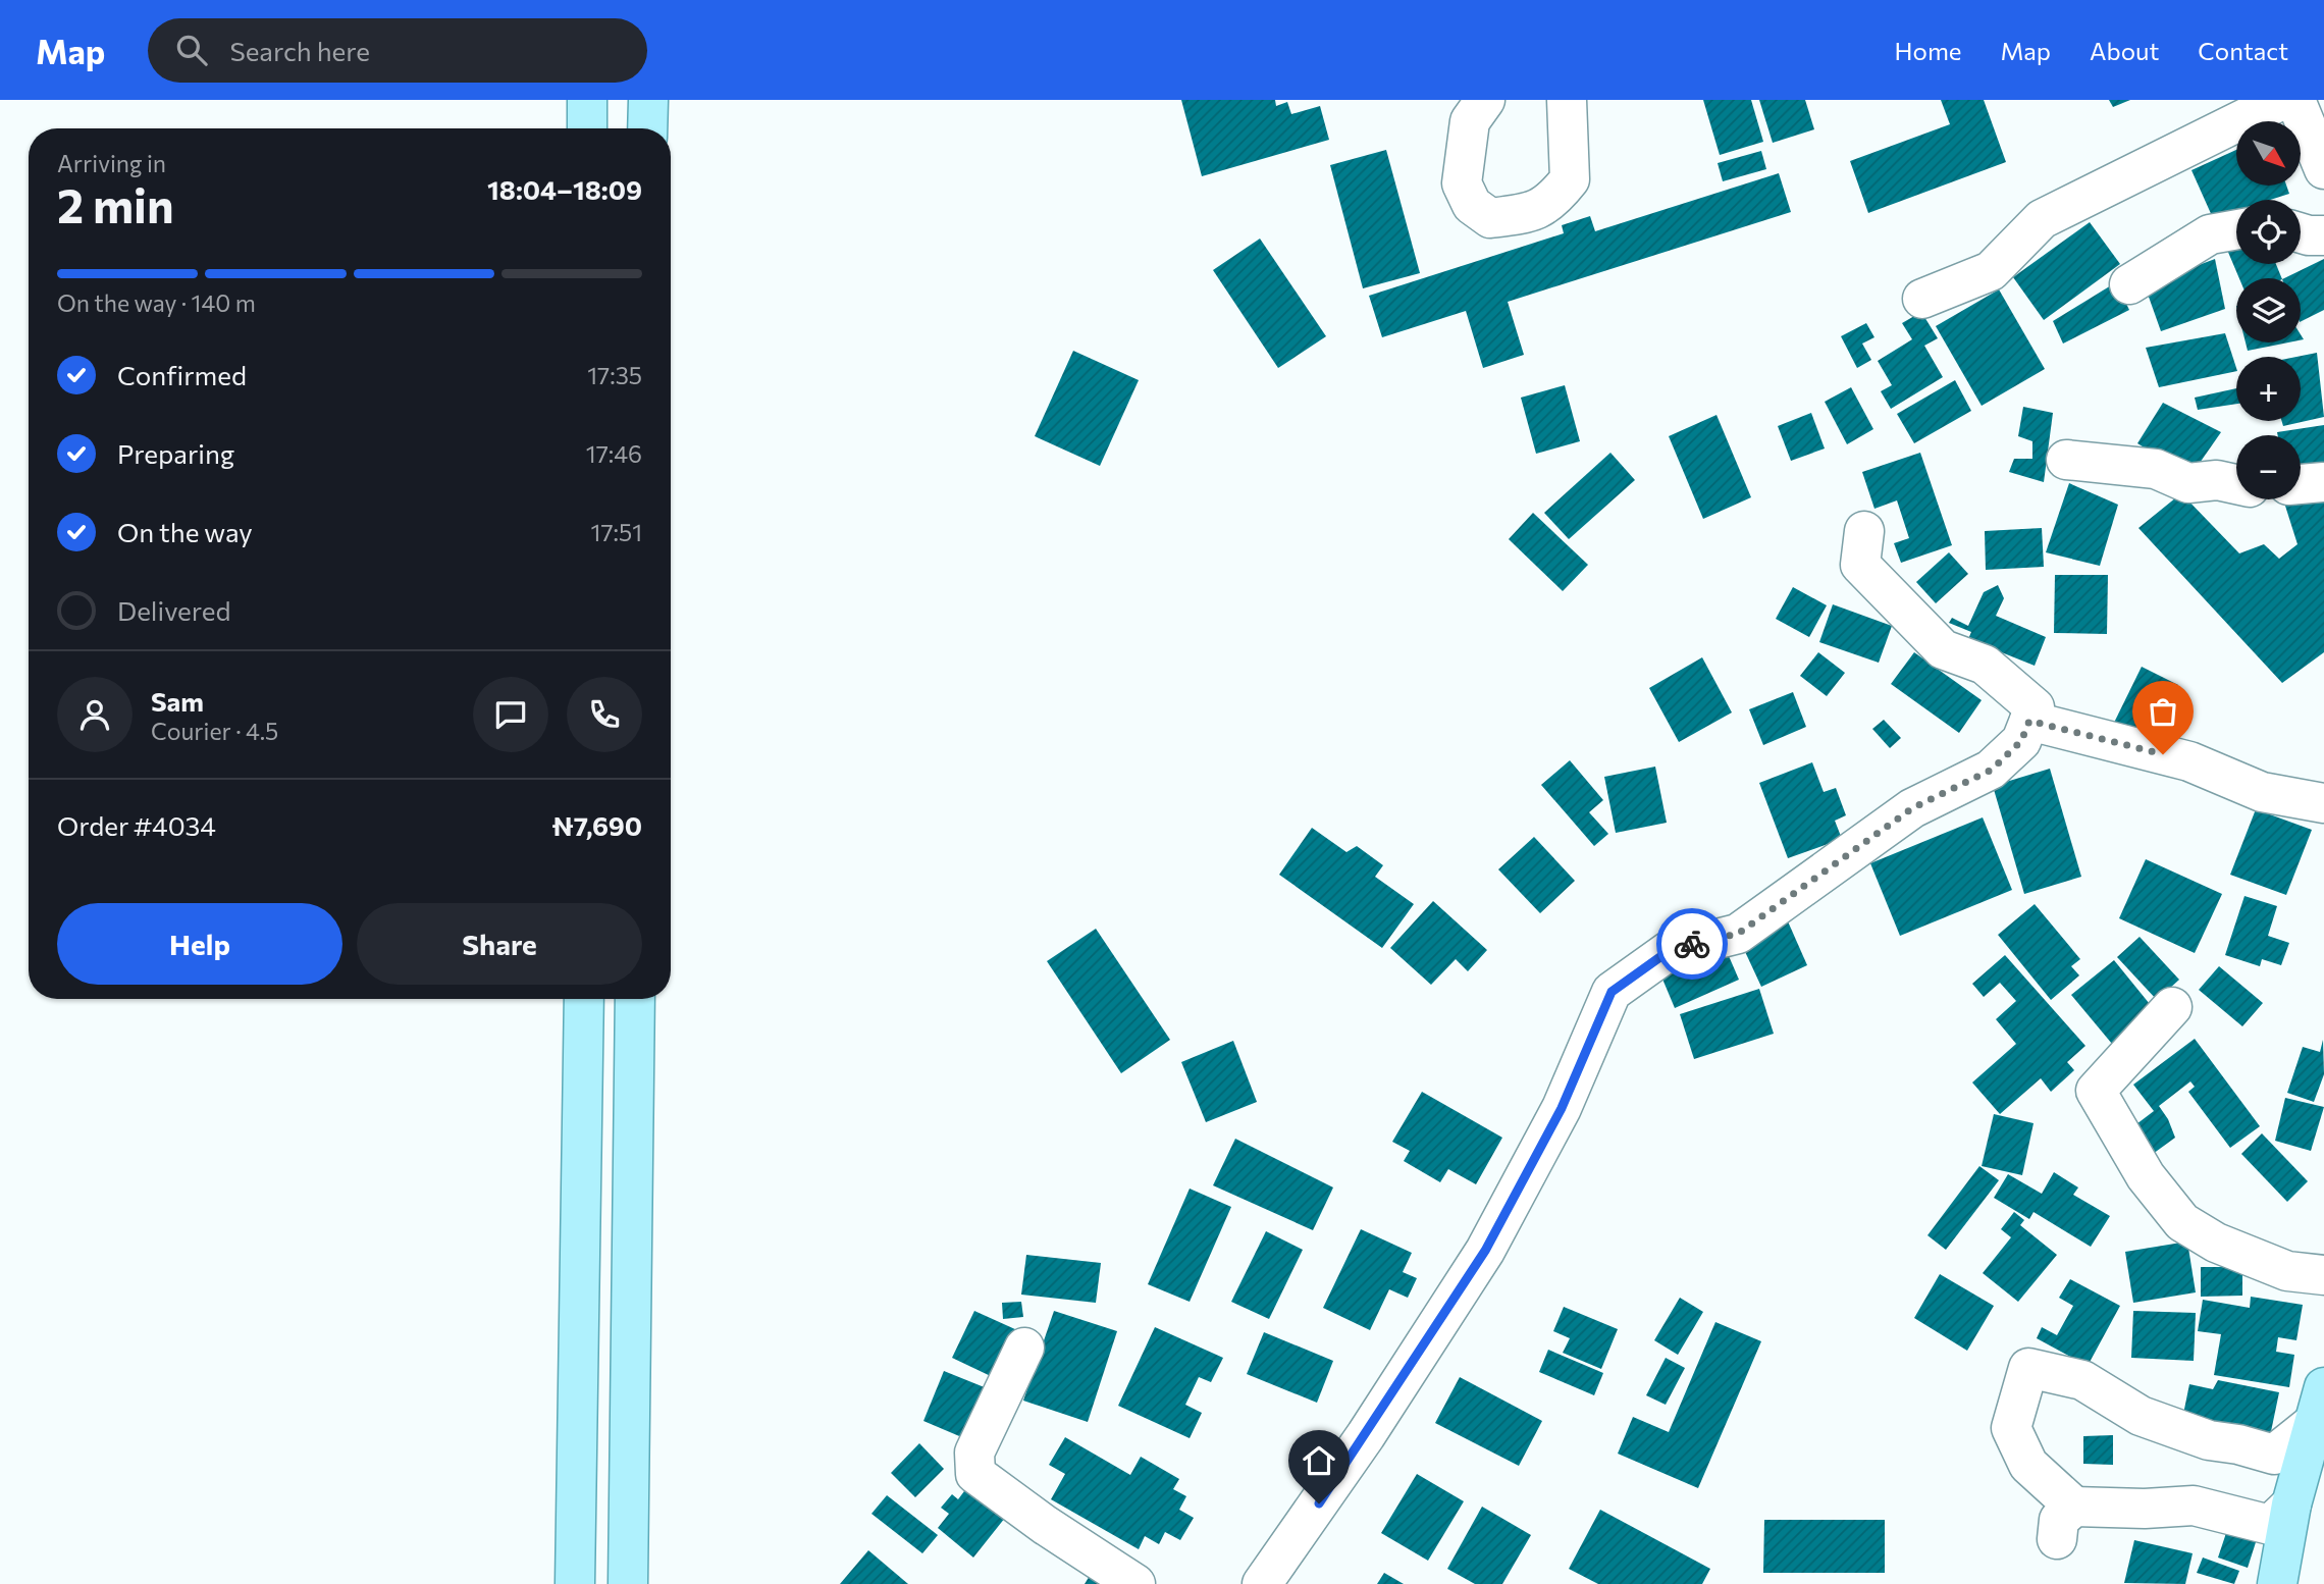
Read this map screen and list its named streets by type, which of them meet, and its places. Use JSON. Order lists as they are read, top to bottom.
{
  "north": "bottom right",
  "page": {
    "header": "Map",
    "search": "Search here",
    "nav": [
      "Home",
      "Map",
      "About",
      "Contact"
    ],
    "map_buttons": ["+", "−"],
    "heading": ["2 min", "Arriving in", "18:04–18:09"],
    "panel": [
      "Sam",
      "Courier · 4.5",
      "Order #4034",
      "₦7,690"
    ],
    "bar": "On the way · 140 m",
    "list": [
      ["Confirmed", "17:35"],
      ["Preparing", "17:46"],
      ["On the way", "17:51"],
      "Delivered"
    ],
    "buttons": ["Help", "Share"]
  }
}
